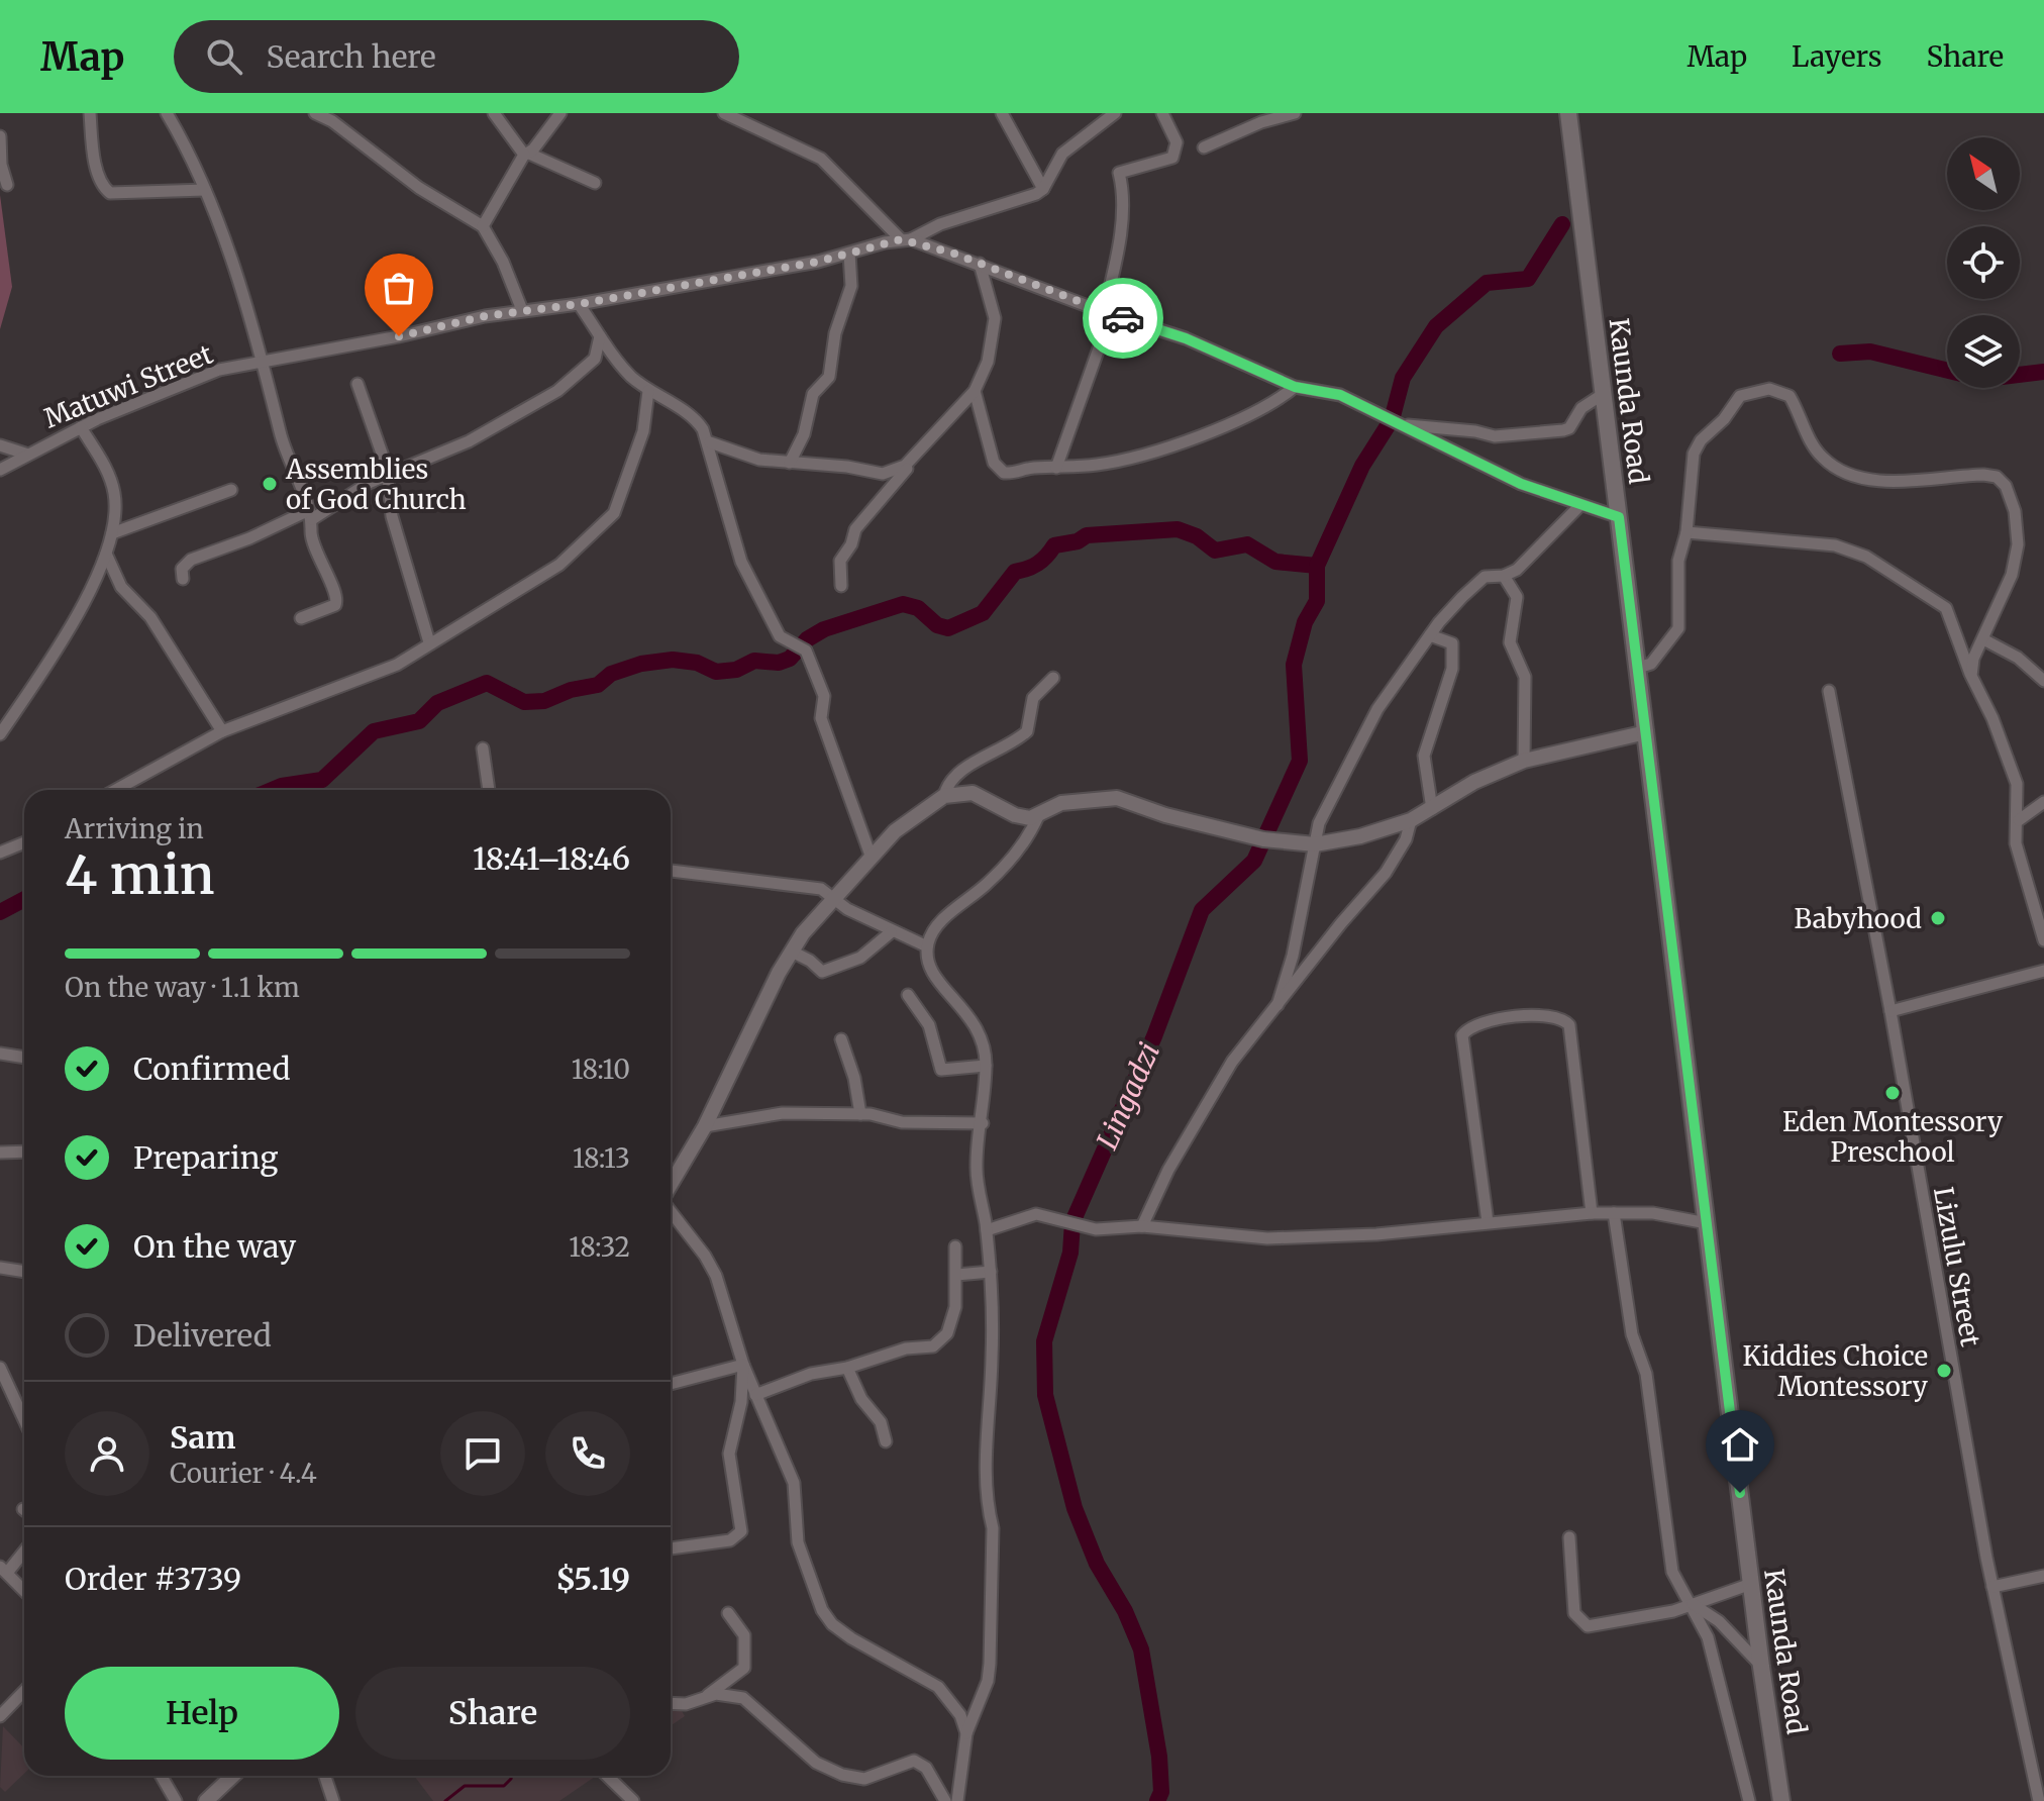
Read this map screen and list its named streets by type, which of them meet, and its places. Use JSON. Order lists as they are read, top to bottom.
{
  "streets": {
    "main road": ["Kaunda Road"],
    "street": ["Matuwi Street", "Lizulu Street"]
  },
  "water": ["Lingadzi"],
  "places": [
    "Assemblies of God Church",
    "Babyhood",
    "Eden Montessory Preschool",
    "Kiddies Choice Montessory"
  ],
  "north": "top left",
  "page": {
    "header": "Map",
    "search": "Search here",
    "nav": ["Map", "Layers", "Share"],
    "heading": ["4 min", "Arriving in", "18:41–18:46"],
    "panel": [
      "Sam",
      "Courier · 4.4",
      "Order #3739",
      "$5.19"
    ],
    "bar": "On the way · 1.1 km",
    "list": [
      ["Confirmed", "18:10"],
      ["Preparing", "18:13"],
      ["On the way", "18:32"],
      "Delivered"
    ],
    "buttons": ["Help", "Share"]
  }
}
